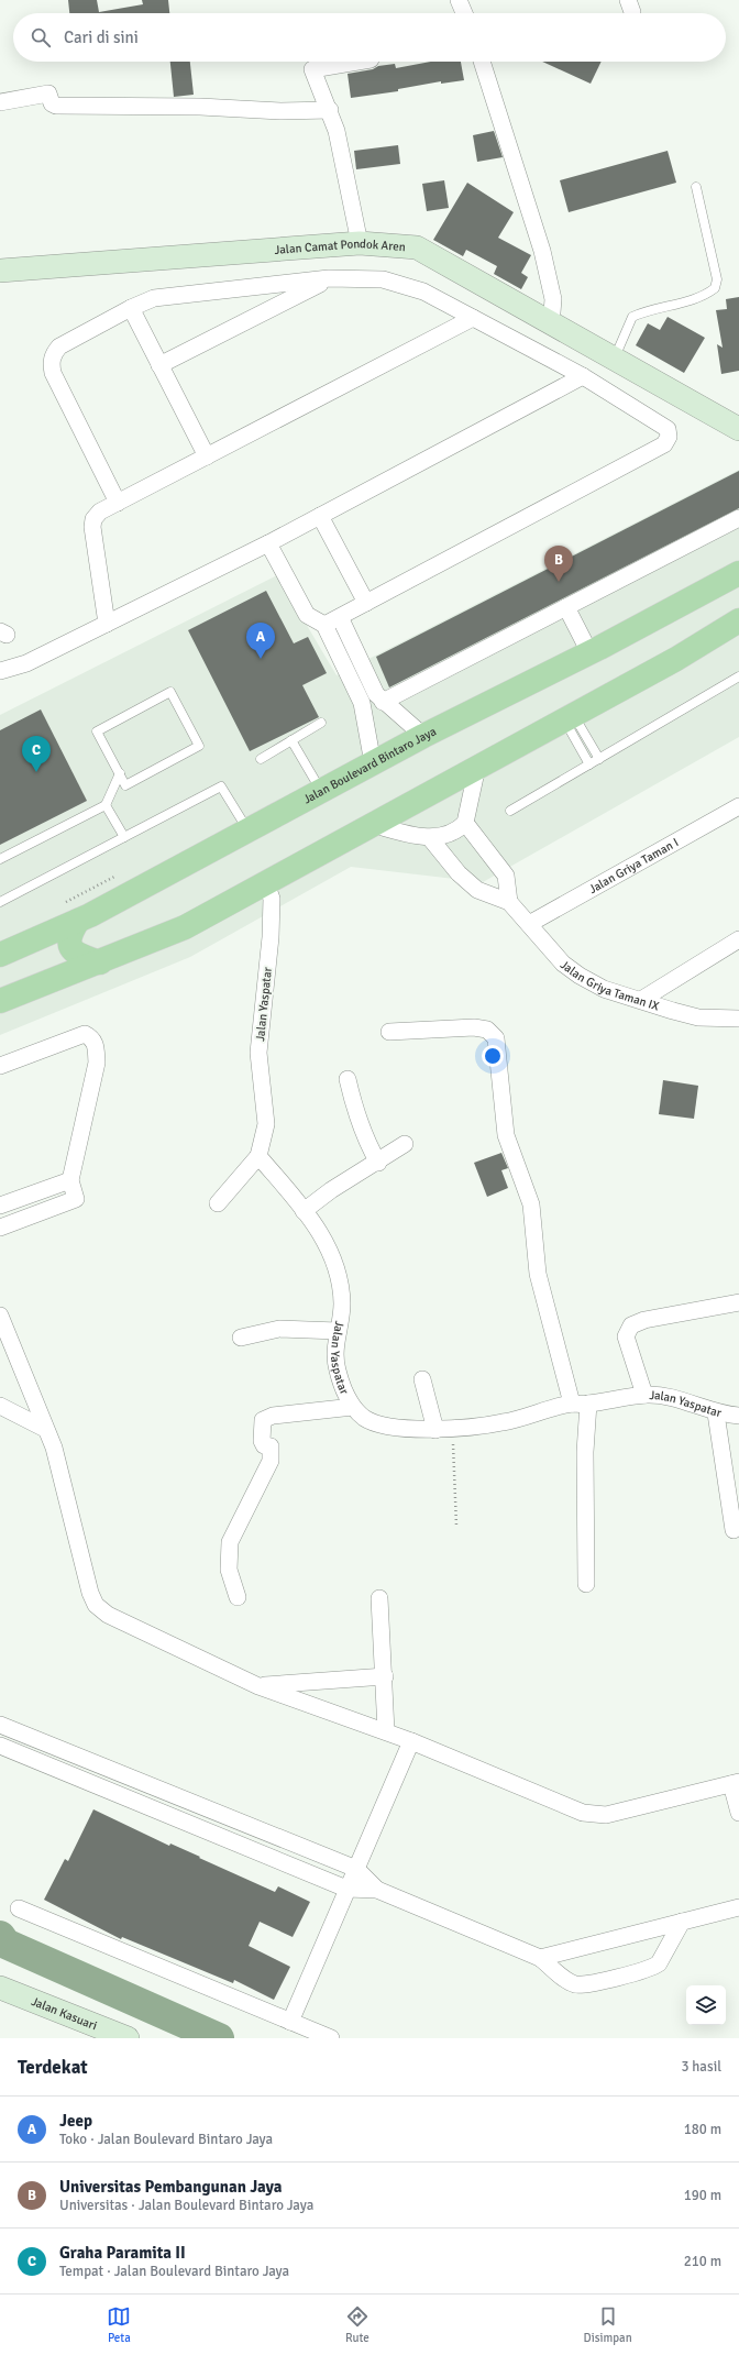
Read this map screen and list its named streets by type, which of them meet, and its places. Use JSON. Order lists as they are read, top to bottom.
{
  "streets": {
    "main road": ["Jalan Camat Pondok Aren", "Jalan Boulevard Bintaro Jaya", "Jalan Kasuari"],
    "street": ["Jalan Griya Taman I", "Jalan Griya Taman IX", "Jalan Yaspatar"]
  },
  "crossings": [
    ["Jalan Griya Taman I", "Jalan Griya Taman IX"]
  ],
  "page": {
    "search": "Cari di sini",
    "pins": ["B", "A", "C"],
    "heading": ["Terdekat", "3 hasil"],
    "list": [
      {
        "mark": "A",
        "name": "Jeep",
        "note": "Toko · Jalan Boulevard Bintaro Jaya",
        "value": "180 m"
      },
      {
        "mark": "B",
        "name": "Universitas Pembangunan Jaya",
        "note": "Universitas · Jalan Boulevard Bintaro Jaya",
        "value": "190 m"
      },
      {
        "mark": "C",
        "name": "Graha Paramita II",
        "note": "Tempat · Jalan Boulevard Bintaro Jaya",
        "value": "210 m"
      }
    ],
    "nav": ["Peta", "Rute", "Disimpan"]
  }
}
